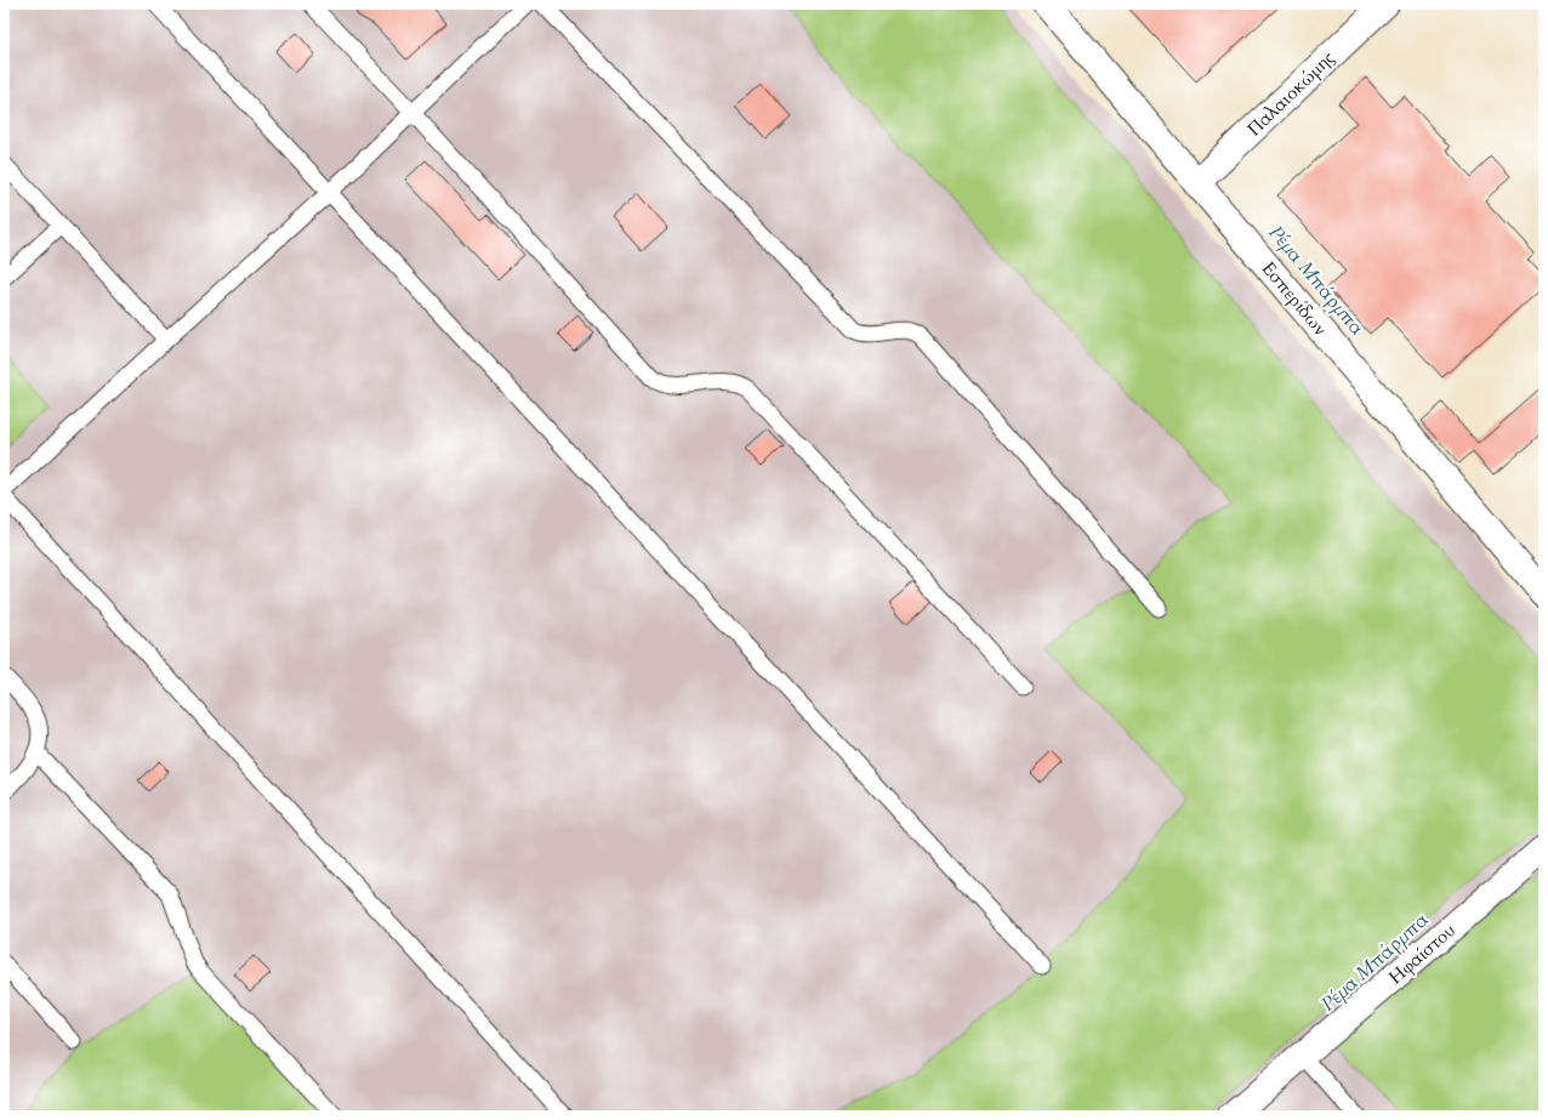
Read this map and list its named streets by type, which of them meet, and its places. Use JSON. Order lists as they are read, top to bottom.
{
  "streets": {
    "street": ["Παλαιοκώμης", "Εσπερίδων", "Ηφαίστου"]
  },
  "crossings": [
    ["Παλαιοκώμης", "Εσπερίδων"]
  ],
  "water": ["Ρέμα Μπάρμπα"]
}
